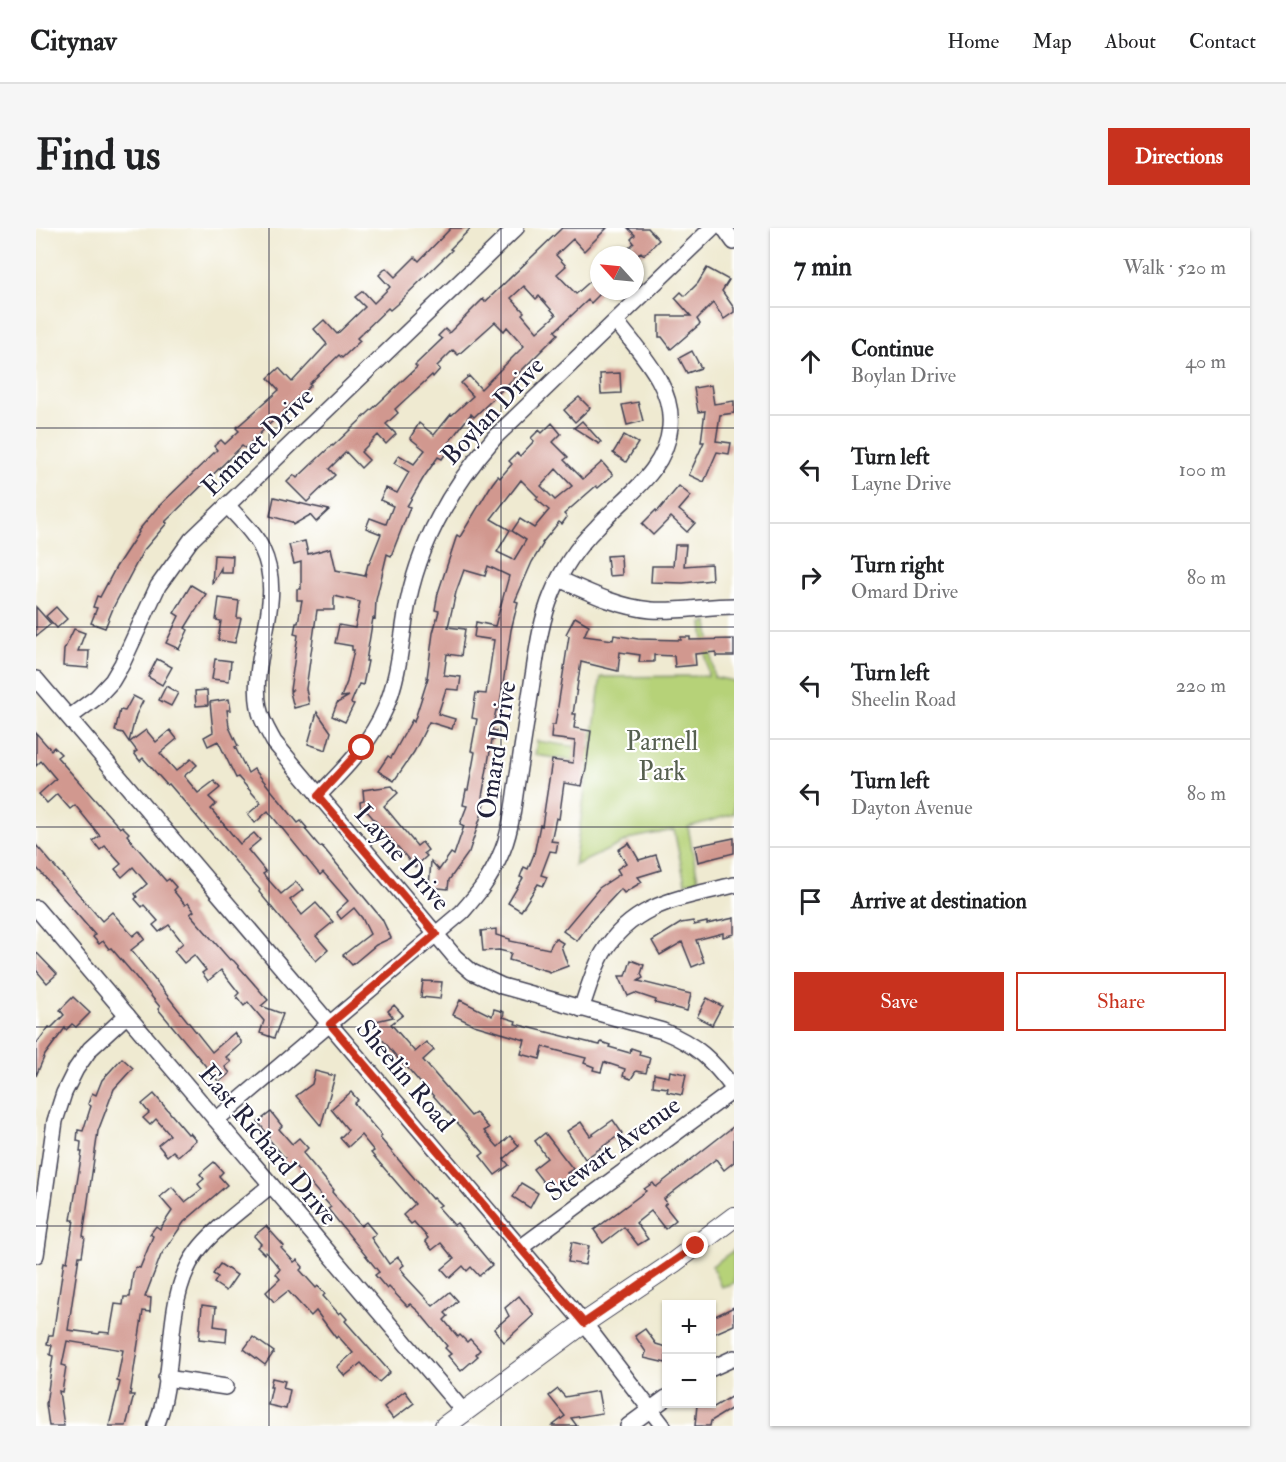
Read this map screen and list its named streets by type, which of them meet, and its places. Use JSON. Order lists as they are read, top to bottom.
{
  "streets": {
    "street": [
      "Boylan Drive",
      "Emmet Drive",
      "Omard Drive",
      "Layne Drive",
      "Sheelin Road",
      "East Richard Drive",
      "Stewart Avenue"
    ]
  },
  "crossings": [
    ["Boylan Drive", "Omard Drive"],
    ["Boylan Drive", "Layne Drive"],
    ["Emmet Drive", "Layne Drive"],
    ["Emmet Drive", "Sheelin Road"],
    ["Omard Drive", "Layne Drive"],
    ["Omard Drive", "Sheelin Road"],
    ["Omard Drive", "East Richard Drive"],
    ["Layne Drive", "Stewart Avenue"],
    ["Sheelin Road", "Stewart Avenue"]
  ],
  "parks": ["Parnell Park"],
  "north": "top left",
  "page": {
    "header": "Citynav",
    "nav": [
      "Home",
      "Map",
      "About",
      "Contact"
    ],
    "buttons": [
      "Directions",
      ["Save", "Share"]
    ],
    "title": "Find us",
    "heading": ["7 min", "Walk · 520 m"],
    "list": [
      ["Continue", "Boylan Drive", "40 m"],
      ["Turn left", "Layne Drive", "100 m"],
      ["Turn right", "Omard Drive", "80 m"],
      ["Turn left", "Sheelin Road", "220 m"],
      ["Turn left", "Dayton Avenue", "80 m"],
      "Arrive at destination"
    ],
    "map_buttons": ["+", "−"]
  }
}
